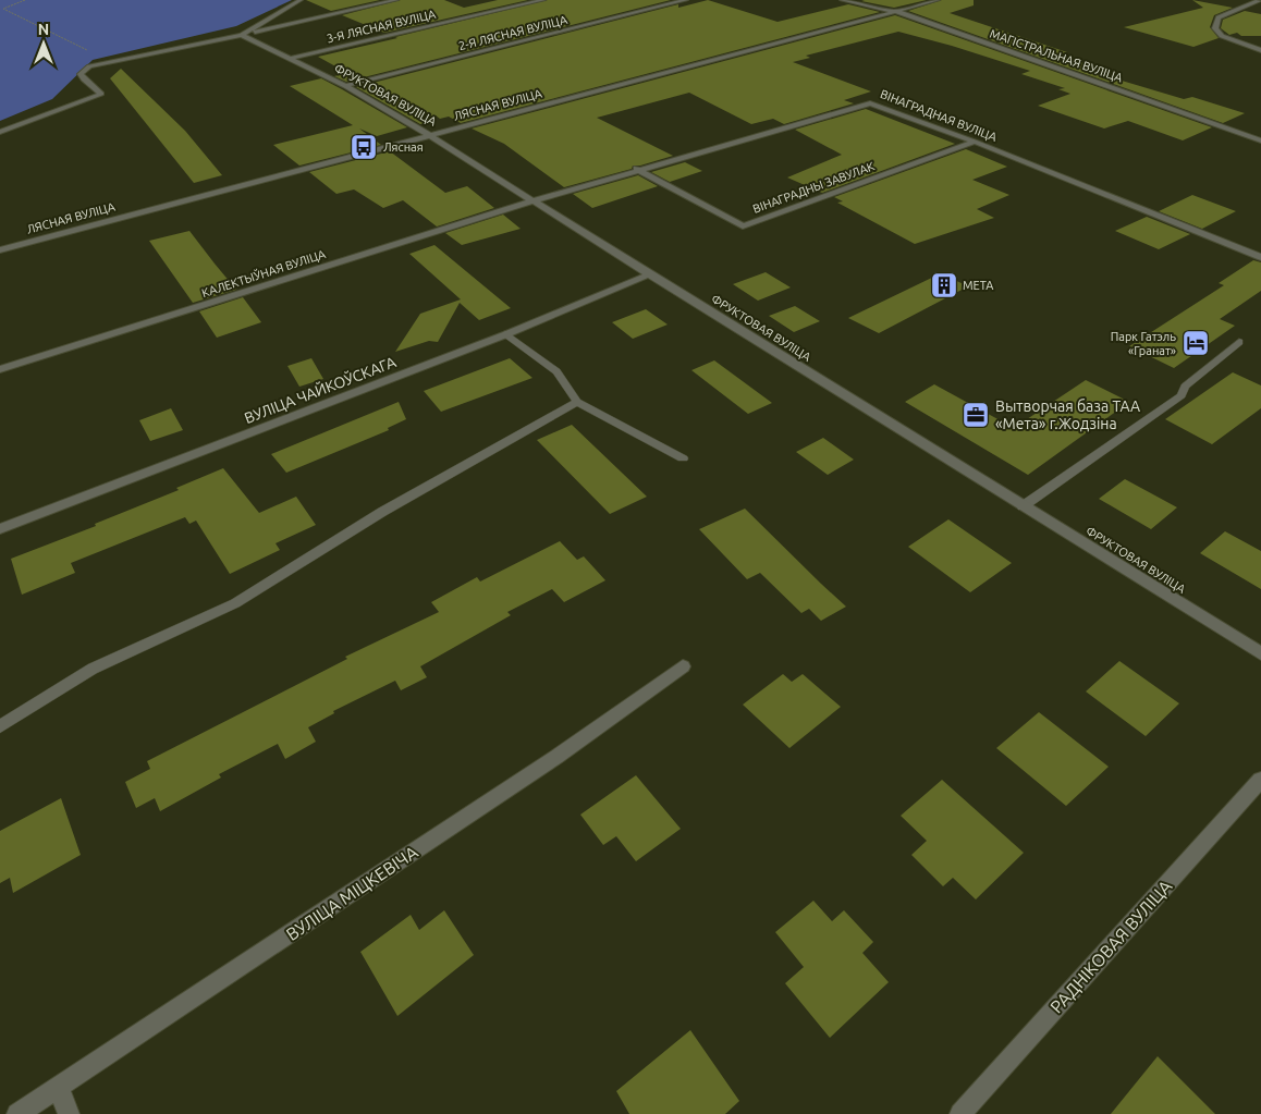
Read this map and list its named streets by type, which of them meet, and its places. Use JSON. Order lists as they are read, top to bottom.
{
  "streets": {
    "street": [
      "3-Я ЛЯСНАЯ ВУЛІЦА",
      "2-Я ЛЯСНАЯ ВУЛІЦА",
      "МАГІСТРАЛЬНАЯ ВУЛІЦА",
      "ФРУКТОВАЯ ВУЛІЦА",
      "ЛЯСНАЯ ВУЛІЦА",
      "ВІНАГРАДНАЯ ВУЛІЦА",
      "ВІНАГРАДНЫ ЗАВУЛАК",
      "КАЛЕКТЫЎНАЯ ВУЛІЦА",
      "ВУЛІЦА ЧАЙКОЎСКАГА",
      "ВУЛІЦА МІЦКЕВІЧА",
      "РАДНІКОВАЯ ВУЛІЦА"
    ]
  },
  "crossings": [
    ["3-Я ЛЯСНАЯ ВУЛІЦА", "ФРУКТОВАЯ ВУЛІЦА"],
    ["2-Я ЛЯСНАЯ ВУЛІЦА", "ФРУКТОВАЯ ВУЛІЦА"],
    ["МАГІСТРАЛЬНАЯ ВУЛІЦА", "ЛЯСНАЯ ВУЛІЦА"],
    ["ФРУКТОВАЯ ВУЛІЦА", "ЛЯСНАЯ ВУЛІЦА"],
    ["ФРУКТОВАЯ ВУЛІЦА", "ВІНАГРАДНАЯ ВУЛІЦА"],
    ["ФРУКТОВАЯ ВУЛІЦА", "КАЛЕКТЫЎНАЯ ВУЛІЦА"],
    ["ФРУКТОВАЯ ВУЛІЦА", "ВУЛІЦА ЧАЙКОЎСКАГА"],
    ["ВІНАГРАДНАЯ ВУЛІЦА", "ВІНАГРАДНЫ ЗАВУЛАК"],
    ["ВІНАГРАДНАЯ ВУЛІЦА", "КАЛЕКТЫЎНАЯ ВУЛІЦА"]
  ],
  "places": {
    "bus stop": ["Лясная"],
    "building": ["МЕТА"],
    "hotel": ["Парк Гатэль «Гранат»"],
    "office": ["Вытворчая база ТАА «Мета» г.Жодзіна"]
  },
  "north": "top"
}
